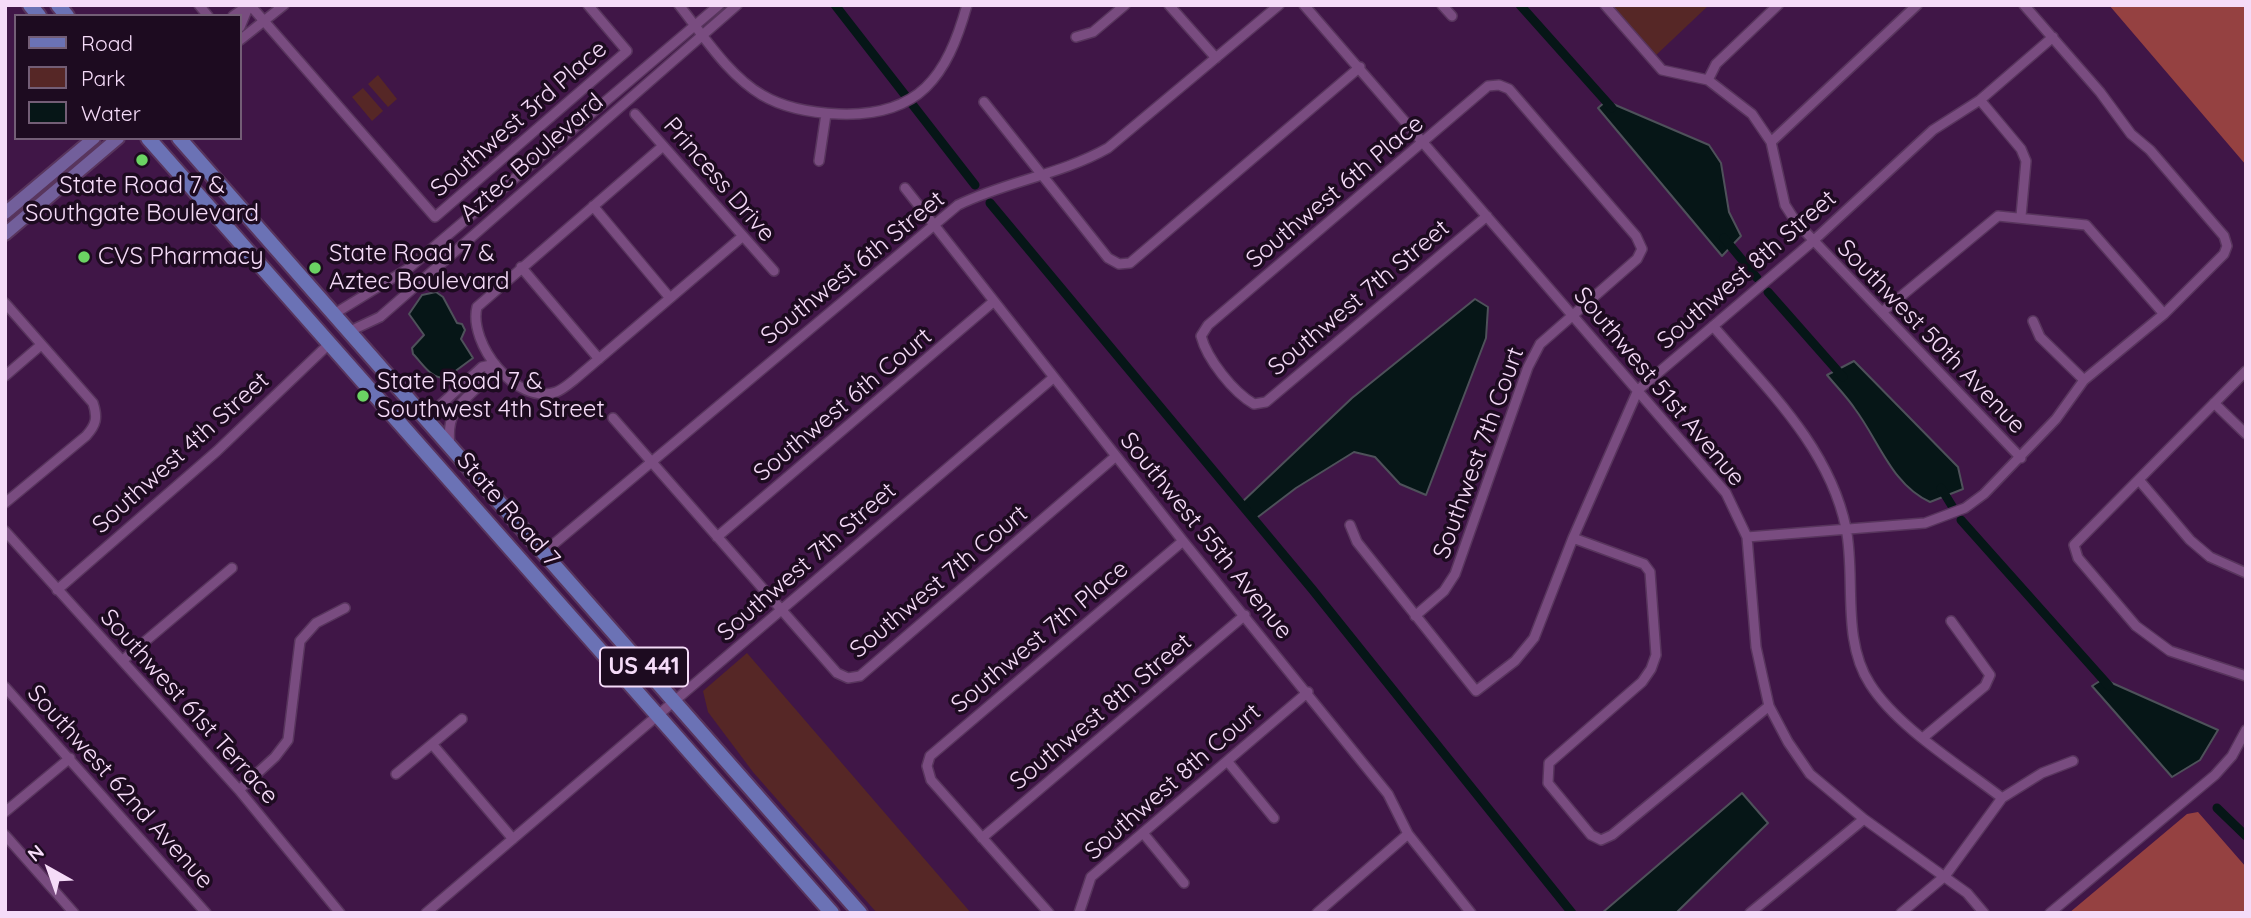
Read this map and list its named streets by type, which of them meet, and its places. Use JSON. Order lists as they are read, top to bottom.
{
  "streets": {
    "main road": ["State Road 7", "US 441"],
    "street": [
      "Southwest 3rd Place",
      "Aztec Boulevard",
      "Princess Drive",
      "Southwest 6th Place",
      "Southwest 6th Street",
      "Southwest 8th Street",
      "Southwest 7th Street",
      "Southwest 50th Avenue",
      "Southwest 51st Avenue",
      "Southwest 6th Court",
      "Southwest 4th Street",
      "Southwest 7th Court",
      "Southwest 55th Avenue",
      "Southwest 7th Place",
      "Southwest 61st Terrace",
      "Southwest 8th Court",
      "Southwest 62nd Avenue"
    ]
  },
  "crossings": [
    ["Aztec Boulevard", "State Road 7"],
    ["Southwest 6th Place", "Southwest 7th Street"],
    ["Southwest 6th Place", "Southwest 51st Avenue"],
    ["Southwest 6th Place", "Southwest 7th Court"],
    ["Southwest 6th Street", "State Road 7"],
    ["Southwest 6th Street", "Southwest 55th Avenue"],
    ["Southwest 8th Street", "Southwest 50th Avenue"],
    ["Southwest 8th Street", "Southwest 51st Avenue"],
    ["Southwest 8th Street", "Southwest 7th Court"],
    ["Southwest 8th Street", "Southwest 55th Avenue"],
    ["Southwest 8th Street", "Southwest 7th Place"],
    ["Southwest 7th Street", "Southwest 51st Avenue"],
    ["Southwest 7th Street", "Southwest 7th Court"],
    ["Southwest 7th Street", "State Road 7"],
    ["Southwest 7th Street", "Southwest 55th Avenue"],
    ["Southwest 51st Avenue", "Southwest 7th Court"],
    ["Southwest 6th Court", "Southwest 55th Avenue"],
    ["Southwest 4th Street", "State Road 7"],
    ["Southwest 4th Street", "Southwest 61st Terrace"],
    ["Southwest 7th Court", "Southwest 55th Avenue"],
    ["Southwest 55th Avenue", "Southwest 7th Place"],
    ["Southwest 55th Avenue", "Southwest 8th Court"]
  ],
  "places": [
    "State Road 7 & Southgate Boulevard",
    "CVS Pharmacy",
    "State Road 7 & Aztec Boulevard",
    "State Road 7 & Southwest 4th Street"
  ],
  "legend": ["Road", "Park", "Water"],
  "north": "top left"
}
